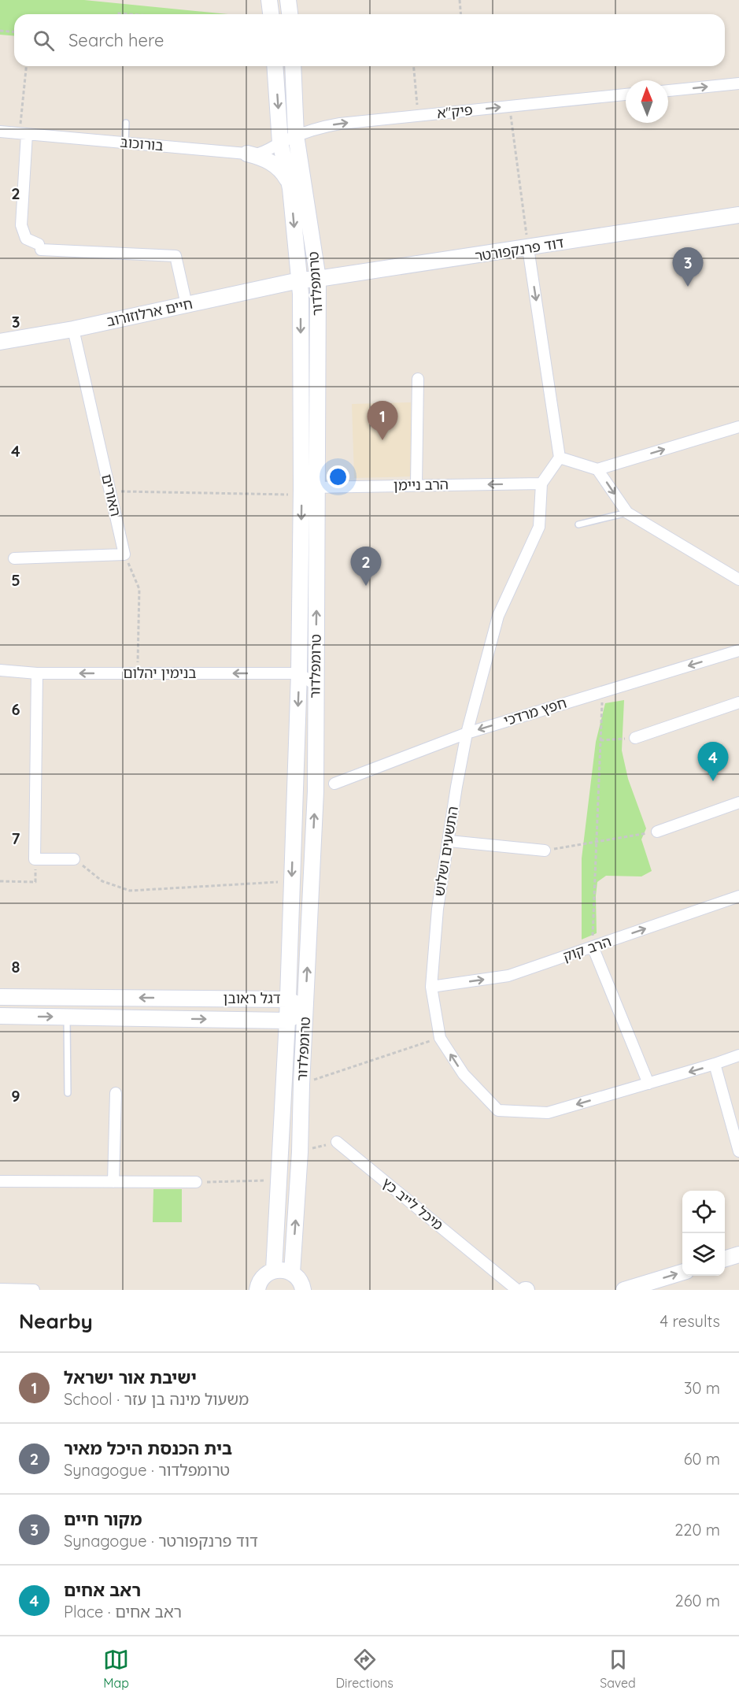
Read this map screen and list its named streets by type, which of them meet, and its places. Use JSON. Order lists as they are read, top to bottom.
{
  "streets": {
    "main road": [
      "דוד פרנקפורטר",
      "טרומפלדור",
      "חיים ארלוזורוב",
      "דגל ראובן"
    ],
    "street": [
      "פיק\"א",
      "בורוכוב",
      "הרב ניימן",
      "האורים",
      "בנימין יהלום",
      "חפץ מרדכי",
      "התשעים ושלוש",
      "הרב קוק",
      "מיכל לייב כץ"
    ]
  },
  "crossings": [
    ["פיק\"א", "בורוכוב"],
    ["פיק\"א", "טרומפלדור"],
    ["בורוכוב", "טרומפלדור"],
    ["דוד פרנקפורטר", "טרומפלדור"],
    ["דוד פרנקפורטר", "חיים ארלוזורוב"],
    ["טרומפלדור", "חיים ארלוזורוב"],
    ["טרומפלדור", "הרב ניימן"],
    ["טרומפלדור", "בנימין יהלום"],
    ["טרומפלדור", "דגל ראובן"],
    ["חיים ארלוזורוב", "האורים"],
    ["הרב ניימן", "התשעים ושלוש"],
    ["חפץ מרדכי", "התשעים ושלוש"],
    ["התשעים ושלוש", "הרב קוק"]
  ],
  "one_way": [
    "פיק\"א",
    "הרב ניימן",
    "בנימין יהלום",
    "הרב קוק"
  ],
  "north": "top",
  "page": {
    "search": "Search here",
    "pins": [
      "3",
      "1",
      "2",
      "4"
    ],
    "heading": ["Nearby", "4 results"],
    "list": [
      {
        "mark": "1",
        "name": "ישיבת אור ישראל",
        "note": "School · משעול מינה בן עזר",
        "value": "30 m"
      },
      {
        "mark": "2",
        "name": "בית הכנסת היכל מאיר",
        "note": "Synagogue · טרומפלדור",
        "value": "60 m"
      },
      {
        "mark": "3",
        "name": "מקור חיים",
        "note": "Synagogue · דוד פרנקפורטר",
        "value": "220 m"
      },
      {
        "mark": "4",
        "name": "ראב אחים",
        "note": "Place · ראב אחים",
        "value": "260 m"
      }
    ],
    "nav": ["Map", "Directions", "Saved"]
  },
  "grid": {
    "rows": [
      "2",
      "3",
      "4",
      "5",
      "6",
      "7",
      "8",
      "9"
    ]
  }
}
